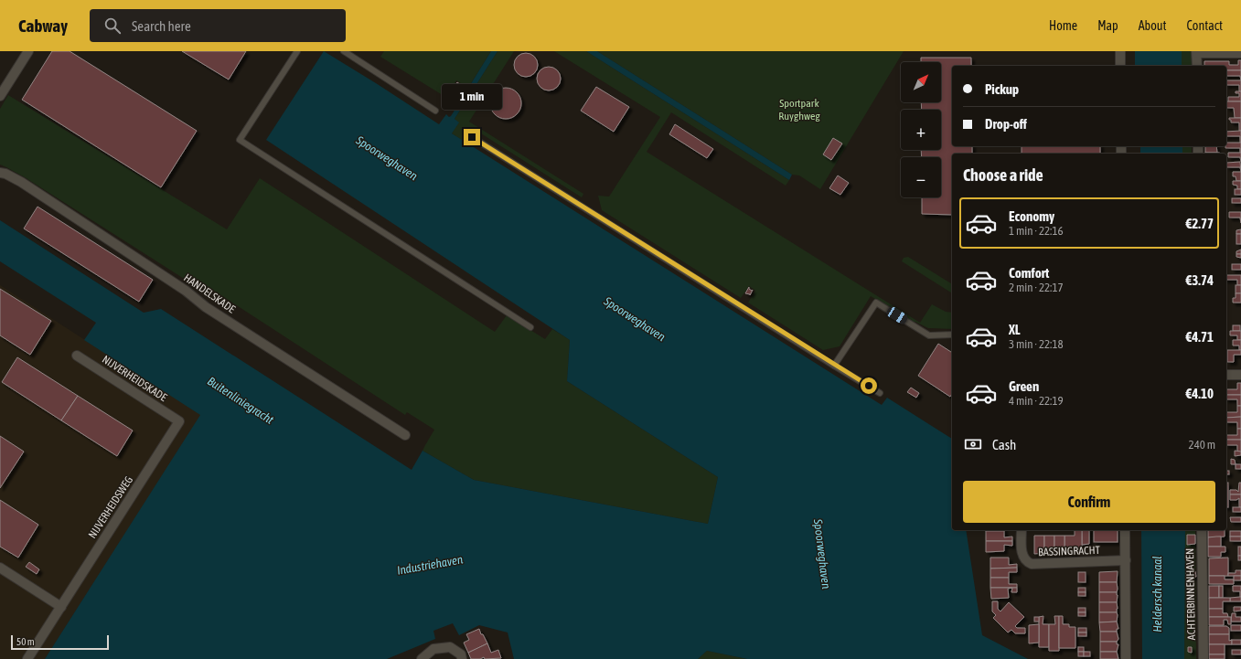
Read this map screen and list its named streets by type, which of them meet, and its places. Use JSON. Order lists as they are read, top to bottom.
{
  "streets": {
    "street": [
      "HANDELSKADE",
      "NIJVERHEIDSKADE",
      "NIJVERHEIDSWEG",
      "BASSINGRACHT",
      "ACHTERBINNENHAVEN"
    ]
  },
  "crossings": [
    ["NIJVERHEIDSKADE", "NIJVERHEIDSWEG"]
  ],
  "water": [
    "Spoorweghaven",
    "Buitenliniegracht",
    "Industriehaven",
    "Heldersch kanaal"
  ],
  "parks": ["Sportpark Ruyghweg"],
  "scale_bar": "50 m",
  "north": "top right",
  "page": {
    "header": "Cabway",
    "search": "Search here",
    "nav": [
      "Home",
      "Map",
      "About",
      "Contact"
    ],
    "map_buttons": ["+", "−"],
    "banner": ["Pickup", "Drop-off"],
    "bubble": "1 min",
    "heading": "Choose a ride",
    "list": [
      {
        "name": "Economy",
        "note": "1 min · 22:16",
        "value": "€2.77"
      },
      {
        "name": "Comfort",
        "note": "2 min · 22:17",
        "value": "€3.74"
      },
      {
        "name": "XL",
        "note": "3 min · 22:18",
        "value": "€4.71"
      },
      {
        "name": "Green",
        "note": "4 min · 22:19",
        "value": "€4.10"
      }
    ],
    "pay": ["Cash", "240 m"],
    "buttons": "Confirm",
    "scale": "50 m"
  }
}
